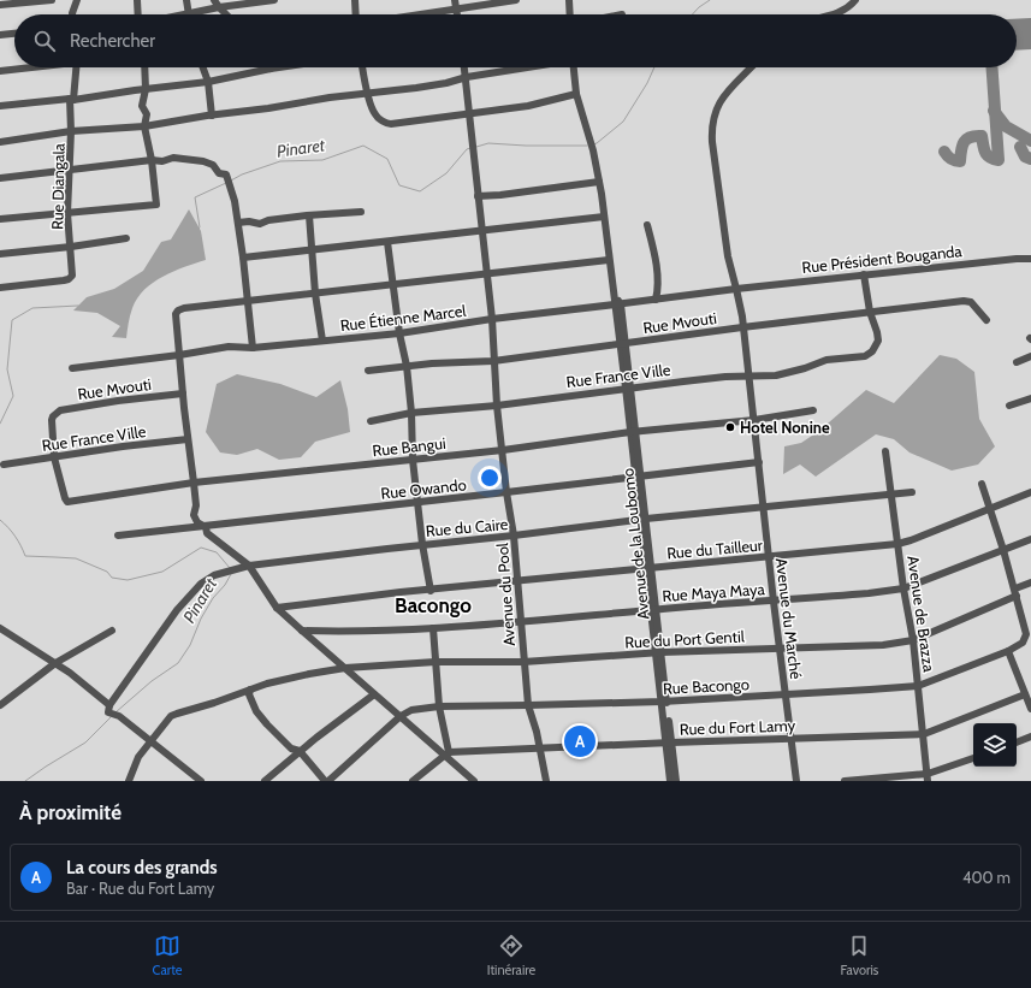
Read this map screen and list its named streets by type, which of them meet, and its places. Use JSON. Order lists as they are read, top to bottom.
{
  "streets": {
    "street": [
      "Rue Diangala",
      "Rue Président Bouganda",
      "Rue Étienne Marcel",
      "Rue Mvouti",
      "Rue France Ville",
      "Rue Bangui",
      "Rue Owando",
      "Rue du Caire",
      "Avenue de la Loubomo",
      "Rue du Tailleur",
      "Rue Maya Maya",
      "Avenue du Pool",
      "Avenue de Brazza",
      "Avenue du Marché",
      "Rue du Port Gentil",
      "Rue Bacongo",
      "Rue du Fort Lamy"
    ]
  },
  "crossings": [
    ["Rue Président Bouganda", "Rue Étienne Marcel"],
    ["Rue Président Bouganda", "Avenue du Marché"],
    ["Rue Étienne Marcel", "Avenue de la Loubomo"],
    ["Rue Étienne Marcel", "Avenue du Pool"],
    ["Rue Étienne Marcel", "Avenue du Marché"],
    ["Rue Mvouti", "Rue France Ville"],
    ["Rue Mvouti", "Rue Bangui"],
    ["Rue Mvouti", "Avenue de la Loubomo"],
    ["Rue Mvouti", "Avenue du Pool"],
    ["Rue Mvouti", "Avenue du Marché"],
    ["Rue France Ville", "Rue Bangui"],
    ["Rue France Ville", "Avenue de la Loubomo"],
    ["Rue France Ville", "Avenue du Pool"],
    ["Rue France Ville", "Avenue du Marché"],
    ["Rue Bangui", "Avenue de la Loubomo"],
    ["Rue Bangui", "Avenue du Pool"],
    ["Rue Bangui", "Avenue du Marché"],
    ["Rue Owando", "Avenue de la Loubomo"],
    ["Rue Owando", "Avenue du Pool"],
    ["Rue Owando", "Avenue du Marché"],
    ["Rue du Caire", "Avenue de la Loubomo"],
    ["Rue du Caire", "Avenue du Pool"],
    ["Rue du Caire", "Avenue de Brazza"],
    ["Rue du Caire", "Avenue du Marché"],
    ["Avenue de la Loubomo", "Rue du Tailleur"],
    ["Avenue de la Loubomo", "Rue Maya Maya"],
    ["Avenue de la Loubomo", "Rue du Port Gentil"],
    ["Avenue de la Loubomo", "Rue Bacongo"],
    ["Avenue de la Loubomo", "Rue du Fort Lamy"],
    ["Rue du Tailleur", "Avenue du Pool"],
    ["Rue du Tailleur", "Avenue de Brazza"],
    ["Rue du Tailleur", "Avenue du Marché"],
    ["Rue Maya Maya", "Avenue du Pool"],
    ["Rue Maya Maya", "Avenue de Brazza"],
    ["Rue Maya Maya", "Avenue du Marché"],
    ["Avenue du Pool", "Rue du Port Gentil"],
    ["Avenue du Pool", "Rue Bacongo"],
    ["Avenue du Pool", "Rue du Fort Lamy"],
    ["Avenue de Brazza", "Rue du Port Gentil"],
    ["Avenue de Brazza", "Rue Bacongo"],
    ["Avenue de Brazza", "Rue du Fort Lamy"],
    ["Avenue du Marché", "Rue du Port Gentil"],
    ["Avenue du Marché", "Rue Bacongo"],
    ["Avenue du Marché", "Rue du Fort Lamy"],
    ["Rue du Port Gentil", "Rue Bacongo"]
  ],
  "districts": ["Bacongo"],
  "water": ["Pinaret"],
  "places": ["Hotel Nonine"],
  "page": {
    "search": "Rechercher",
    "pins": "A",
    "heading": "À proximité",
    "list": [
      {
        "mark": "A",
        "name": "La cours des grands",
        "note": "Bar · Rue du Fort Lamy",
        "value": "400 m"
      }
    ],
    "nav": ["Carte", "Itinéraire", "Favoris"]
  }
}
